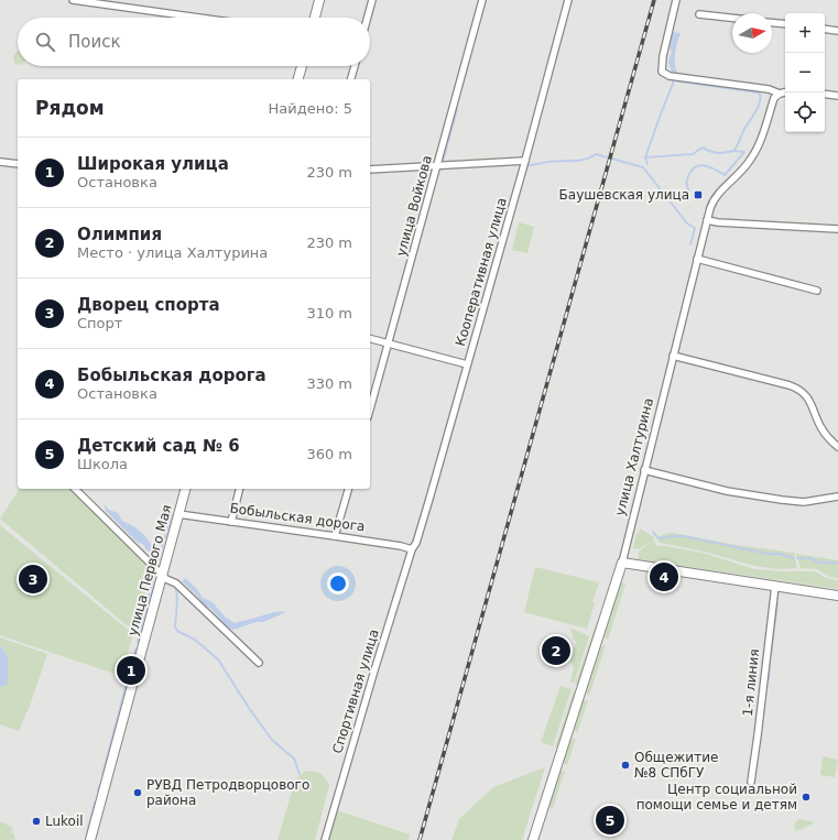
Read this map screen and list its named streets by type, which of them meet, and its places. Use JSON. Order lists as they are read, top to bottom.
{
  "streets": {
    "street": [
      "улица Войкова",
      "Кооперативная улица",
      "улица Халтурина",
      "Бобыльская дорога",
      "улица Первого Мая",
      "1-я линия",
      "Спортивная улица"
    ]
  },
  "crossings": [
    ["Кооперативная улица", "Бобыльская дорога"],
    ["Кооперативная улица", "Спортивная улица"],
    ["Бобыльская дорога", "улица Первого Мая"],
    ["Бобыльская дорога", "Спортивная улица"]
  ],
  "places": {
    "transit": ["Баушевская улица"],
    "other": [
      "Общежитие №8 СПбГУ",
      "РУВД Петродворцового района",
      "Центр социальной помощи семье и детям",
      "Lukoil"
    ]
  },
  "north": "right",
  "page": {
    "map_buttons": ["+", "−"],
    "search": "Поиск",
    "heading": ["Рядом", "Найдено: 5"],
    "list": [
      {
        "mark": "1",
        "name": "Широкая улица",
        "note": "Остановка",
        "value": "230 m"
      },
      {
        "mark": "2",
        "name": "Олимпия",
        "note": "Место · улица Халтурина",
        "value": "230 m"
      },
      {
        "mark": "3",
        "name": "Дворец спорта",
        "note": "Спорт",
        "value": "310 m"
      },
      {
        "mark": "4",
        "name": "Бобыльская дорога",
        "note": "Остановка",
        "value": "330 m"
      },
      {
        "mark": "5",
        "name": "Детский сад № 6",
        "note": "Школа",
        "value": "360 m"
      }
    ],
    "pins": [
      "4",
      "3",
      "2",
      "1",
      "5"
    ]
  }
}
